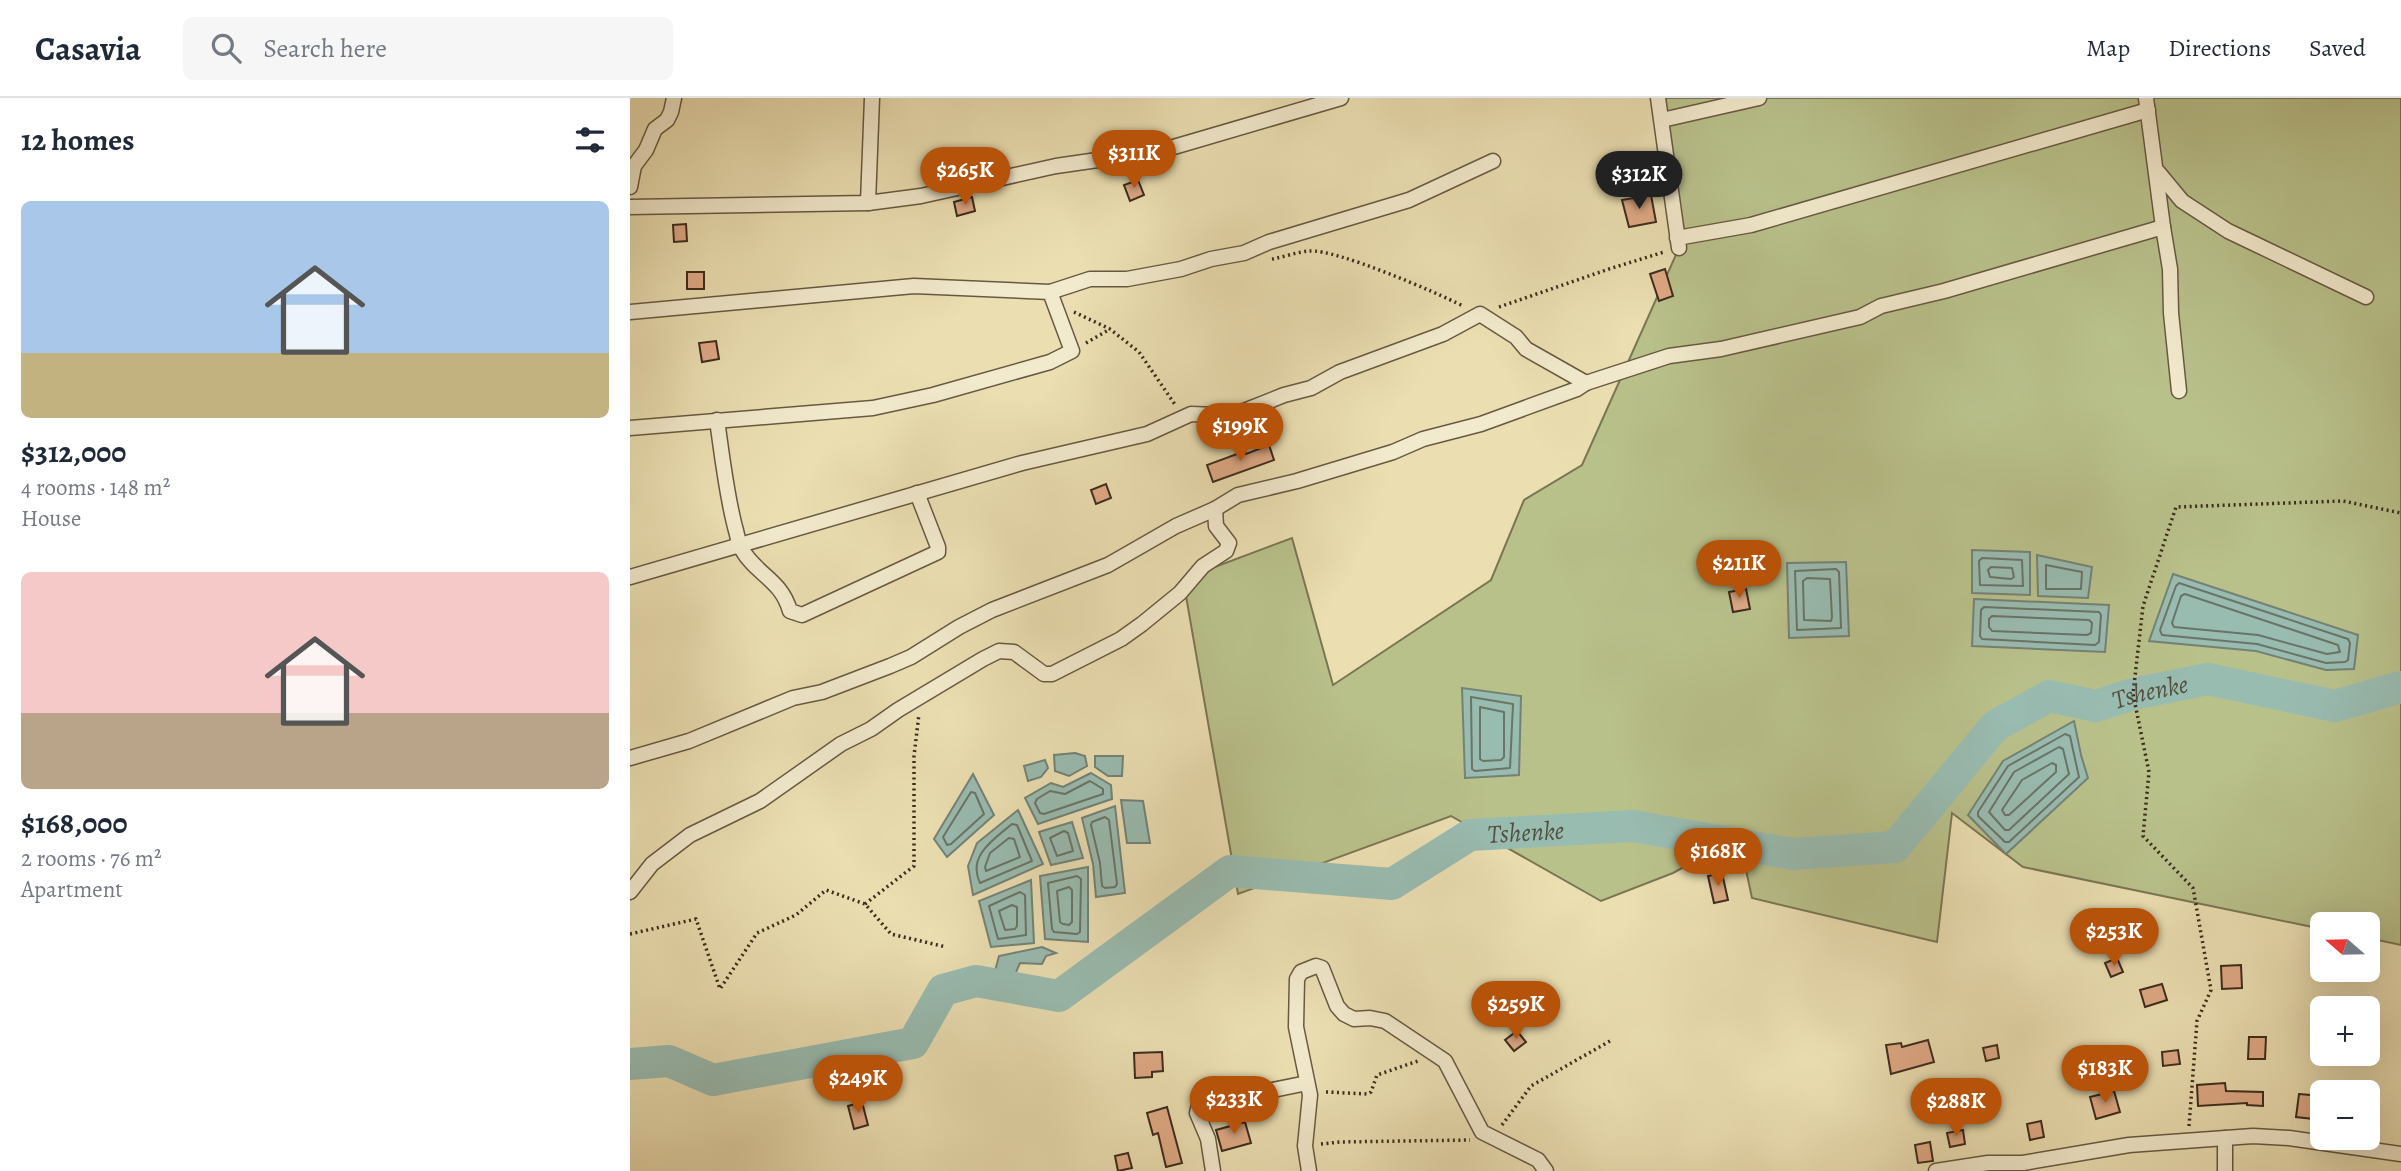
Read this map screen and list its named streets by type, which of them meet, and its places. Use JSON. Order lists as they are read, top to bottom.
{
  "water": ["Tshenke"],
  "north": "left",
  "page": {
    "header": "Casavia",
    "search": "Search here",
    "nav": ["Map", "Directions", "Saved"],
    "heading": "12 homes",
    "price": [
      "$311K",
      "$265K",
      "$312K",
      "$199K",
      "$211K",
      "$168K",
      "$253K",
      "$259K",
      "$183K",
      "$249K",
      "$233K",
      "$288K"
    ],
    "list": [
      {
        "name": "$312,000",
        "note": "4 rooms · 148 m² · House"
      },
      {
        "name": "$168,000",
        "note": "2 rooms · 76 m² · Apartment"
      }
    ],
    "map_buttons": ["+", "−"]
  }
}
